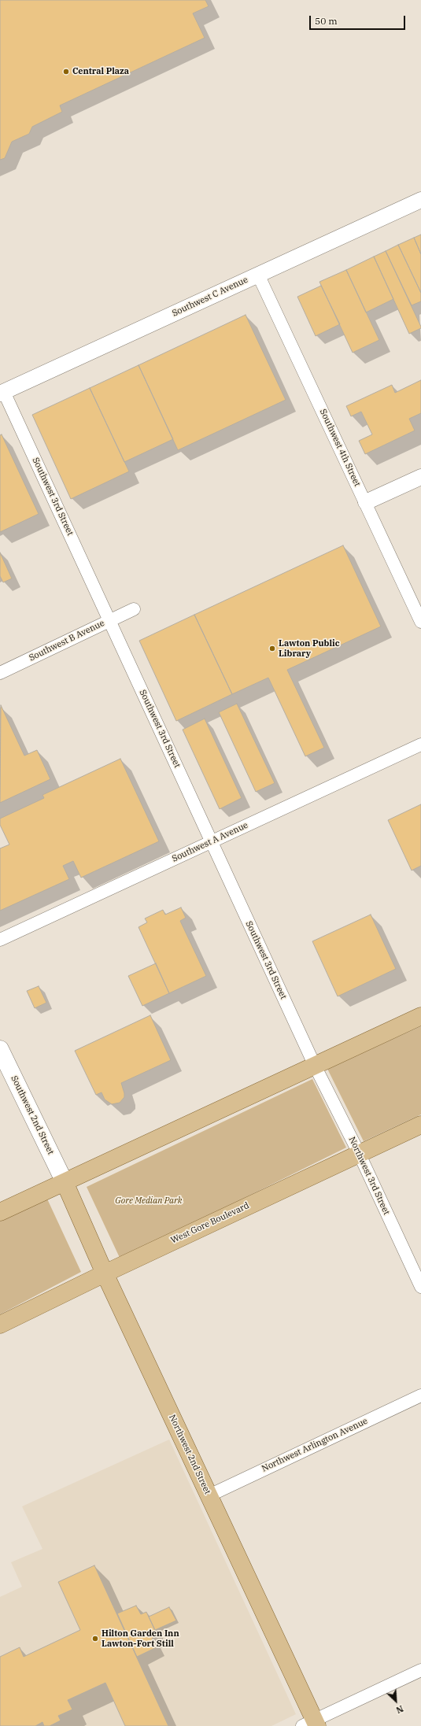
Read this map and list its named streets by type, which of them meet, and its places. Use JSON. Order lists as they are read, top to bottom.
{
  "streets": {
    "main road": ["Southwest 2nd Street", "West Gore Boulevard", "Northwest 2nd Street"],
    "street": [
      "Southwest C Avenue",
      "Southwest 4th Street",
      "Southwest 3rd Street",
      "Southwest B Avenue",
      "Southwest A Avenue",
      "Northwest 3rd Street",
      "Northwest Arlington Avenue"
    ]
  },
  "crossings": [
    ["Southwest C Avenue", "Southwest 4th Street"],
    ["Southwest C Avenue", "Southwest 3rd Street"],
    ["Southwest 3rd Street", "Southwest B Avenue"],
    ["Southwest 3rd Street", "Southwest A Avenue"],
    ["Southwest 3rd Street", "Northwest 3rd Street"],
    ["Southwest 2nd Street", "Northwest 2nd Street"],
    ["Northwest 3rd Street", "West Gore Boulevard"],
    ["West Gore Boulevard", "Northwest 2nd Street"],
    ["Northwest Arlington Avenue", "Northwest 2nd Street"]
  ],
  "parks": ["Gore Median Park"],
  "places": ["Central Plaza", "Lawton Public Library", "Hilton Garden Inn Lawton-Fort Still"],
  "scale_bar": "50 m",
  "north": "bottom right"
}
